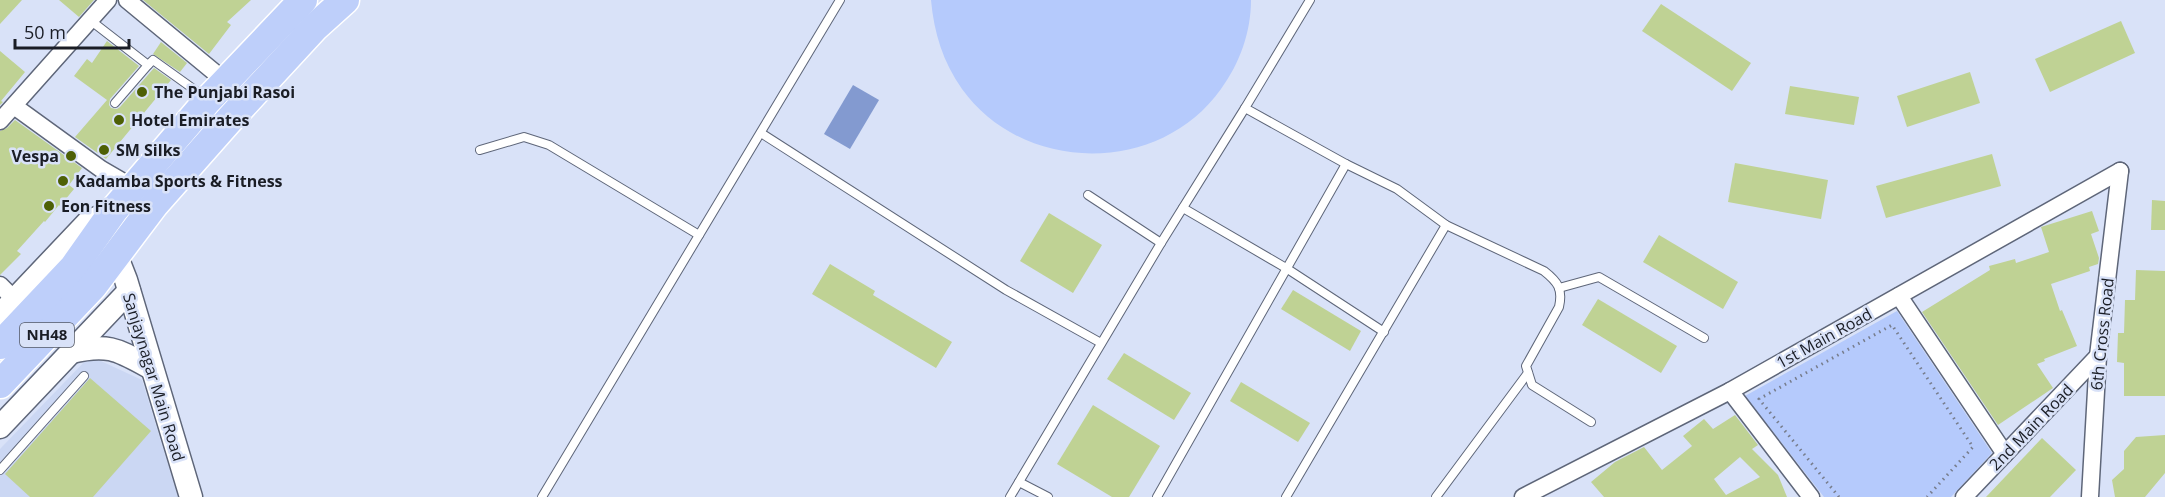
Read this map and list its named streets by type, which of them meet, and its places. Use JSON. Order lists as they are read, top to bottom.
{
  "streets": {
    "highway": ["NH48"],
    "street": [
      "6th Cross Road",
      "1st Main Road",
      "Sanjaynagar Main Road",
      "2nd Main Road"
    ]
  },
  "crossings": [
    ["6th Cross Road", "1st Main Road"],
    ["6th Cross Road", "2nd Main Road"],
    ["NH48", "Sanjaynagar Main Road"]
  ],
  "places": [
    "The Punjabi Rasoi",
    "Hotel Emirates",
    "SM Silks",
    "Vespa",
    "Kadamba Sports & Fitness",
    "Eon Fitness"
  ],
  "scale_bar": "50 m"
}
